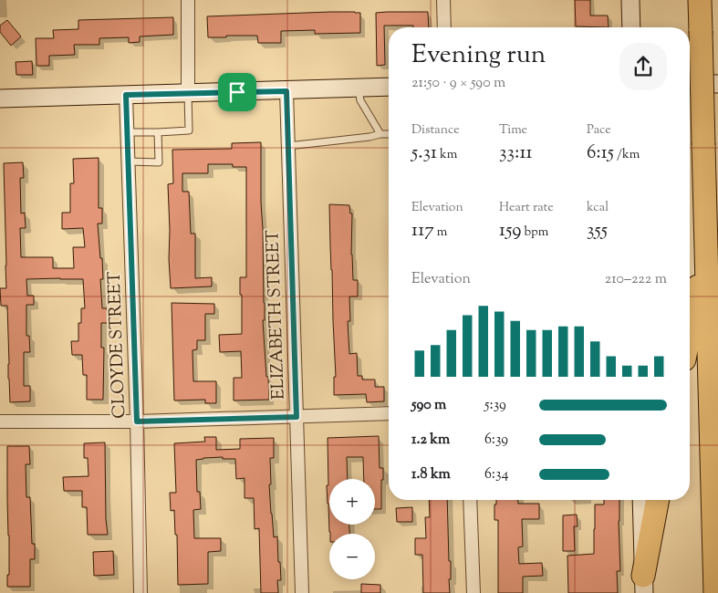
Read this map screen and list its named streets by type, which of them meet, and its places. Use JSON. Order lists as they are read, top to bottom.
{
  "streets": {
    "street": ["ELIZABETH STREET", "CLOYDE STREET"]
  },
  "page": {
    "heading": ["Evening run", "21:50 · 9 × 590 m"],
    "stats": [
      ["Distance", "5.31 km"],
      ["Time", "33:11"],
      ["Pace", "6:15 /km"],
      ["Elevation", "117 m"],
      ["Heart rate", "159 bpm"],
      ["kcal", "355"]
    ],
    "chart": ["Elevation", "210–222 m"],
    "list": [
      {
        "name": "590 m",
        "note": "5:39"
      },
      {
        "name": "1.2 km",
        "note": "6:39"
      },
      {
        "name": "1.8 km",
        "note": "6:34"
      }
    ],
    "map_buttons": ["+", "−"]
  }
}
